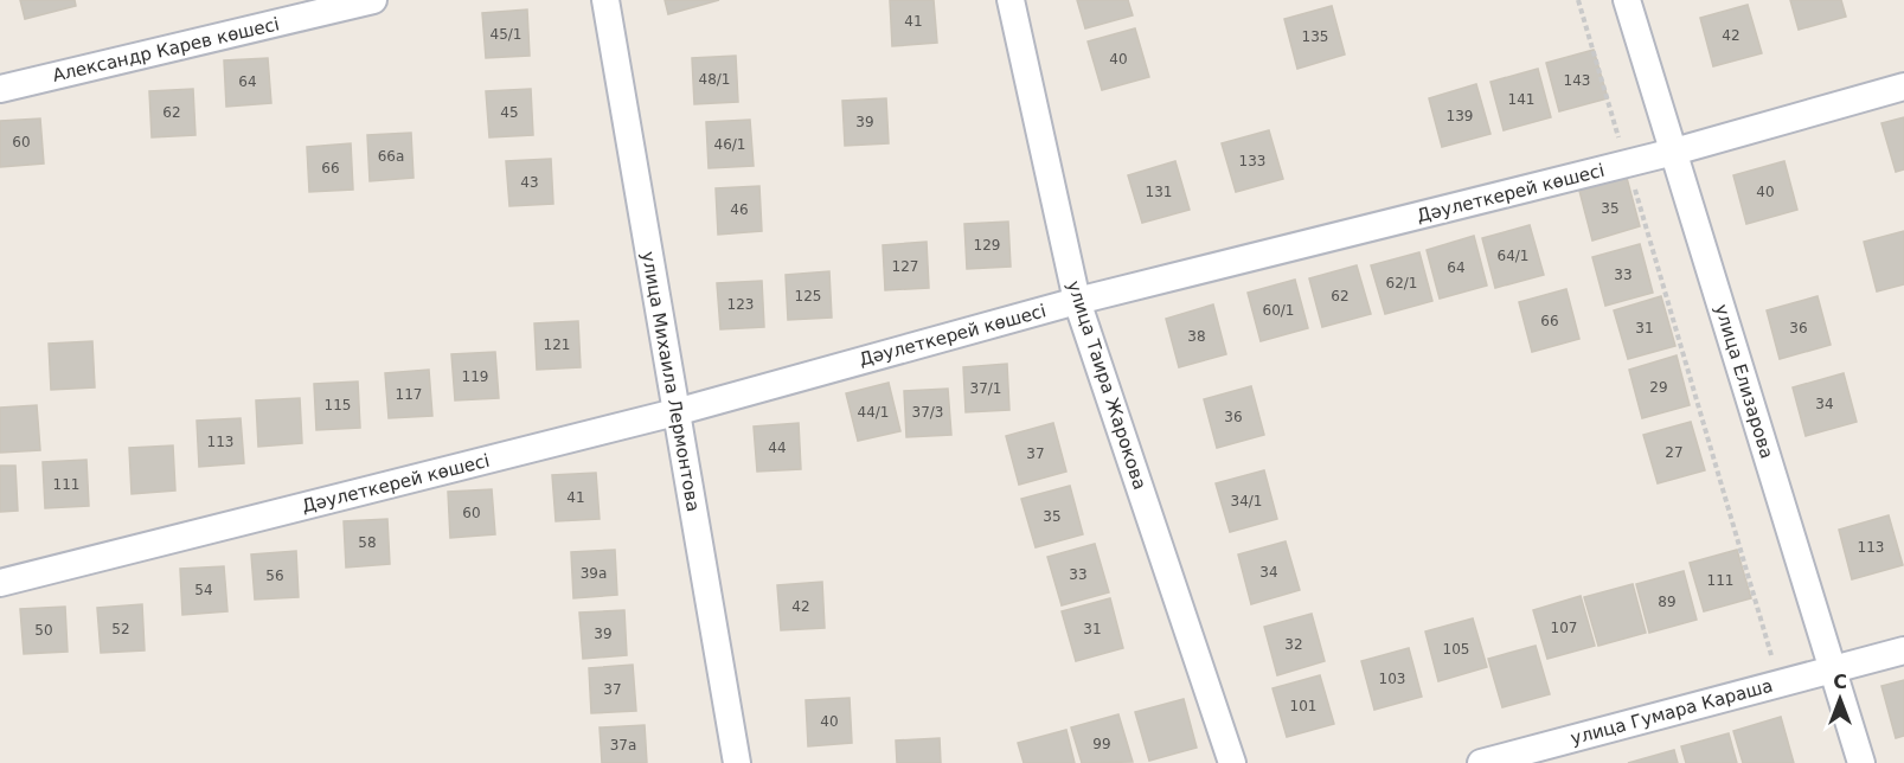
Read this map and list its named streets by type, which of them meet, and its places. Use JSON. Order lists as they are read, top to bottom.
{
  "streets": {
    "street": [
      "Александр Карев көшесі",
      "Дәулеткерей көшесі",
      "улица Михаила Лермонтова",
      "улица Елизарова",
      "улица Таира Жарокова",
      "улица Гумара Караша"
    ]
  },
  "crossings": [
    ["Дәулеткерей көшесі", "улица Михаила Лермонтова"],
    ["Дәулеткерей көшесі", "улица Елизарова"],
    ["Дәулеткерей көшесі", "улица Таира Жарокова"],
    ["улица Елизарова", "улица Гумара Караша"]
  ],
  "house_numbers": [
    "41",
    "45/1",
    "42",
    "135",
    "40",
    "48/1",
    "143",
    "64",
    "141",
    "62",
    "45",
    "139",
    "39",
    "60",
    "46/1",
    "66а",
    "133",
    "66",
    "43",
    "131",
    "40",
    "35",
    "46",
    "129",
    "64/1",
    "127",
    "64",
    "33",
    "62/1",
    "125",
    "62",
    "123",
    "60/1",
    "66",
    "31",
    "36",
    "38",
    "121",
    "119",
    "29",
    "37/1",
    "117",
    "34",
    "115",
    "44/1",
    "37/3",
    "36",
    "113",
    "44",
    "27",
    "37",
    "111",
    "41",
    "34/1",
    "60",
    "35",
    "58",
    "113",
    "34",
    "39а",
    "33",
    "56",
    "111",
    "54",
    "89",
    "42",
    "107",
    "52",
    "31",
    "50",
    "39",
    "32",
    "105",
    "103",
    "37",
    "101",
    "40",
    "99",
    "37а"
  ],
  "north": "top"
}
